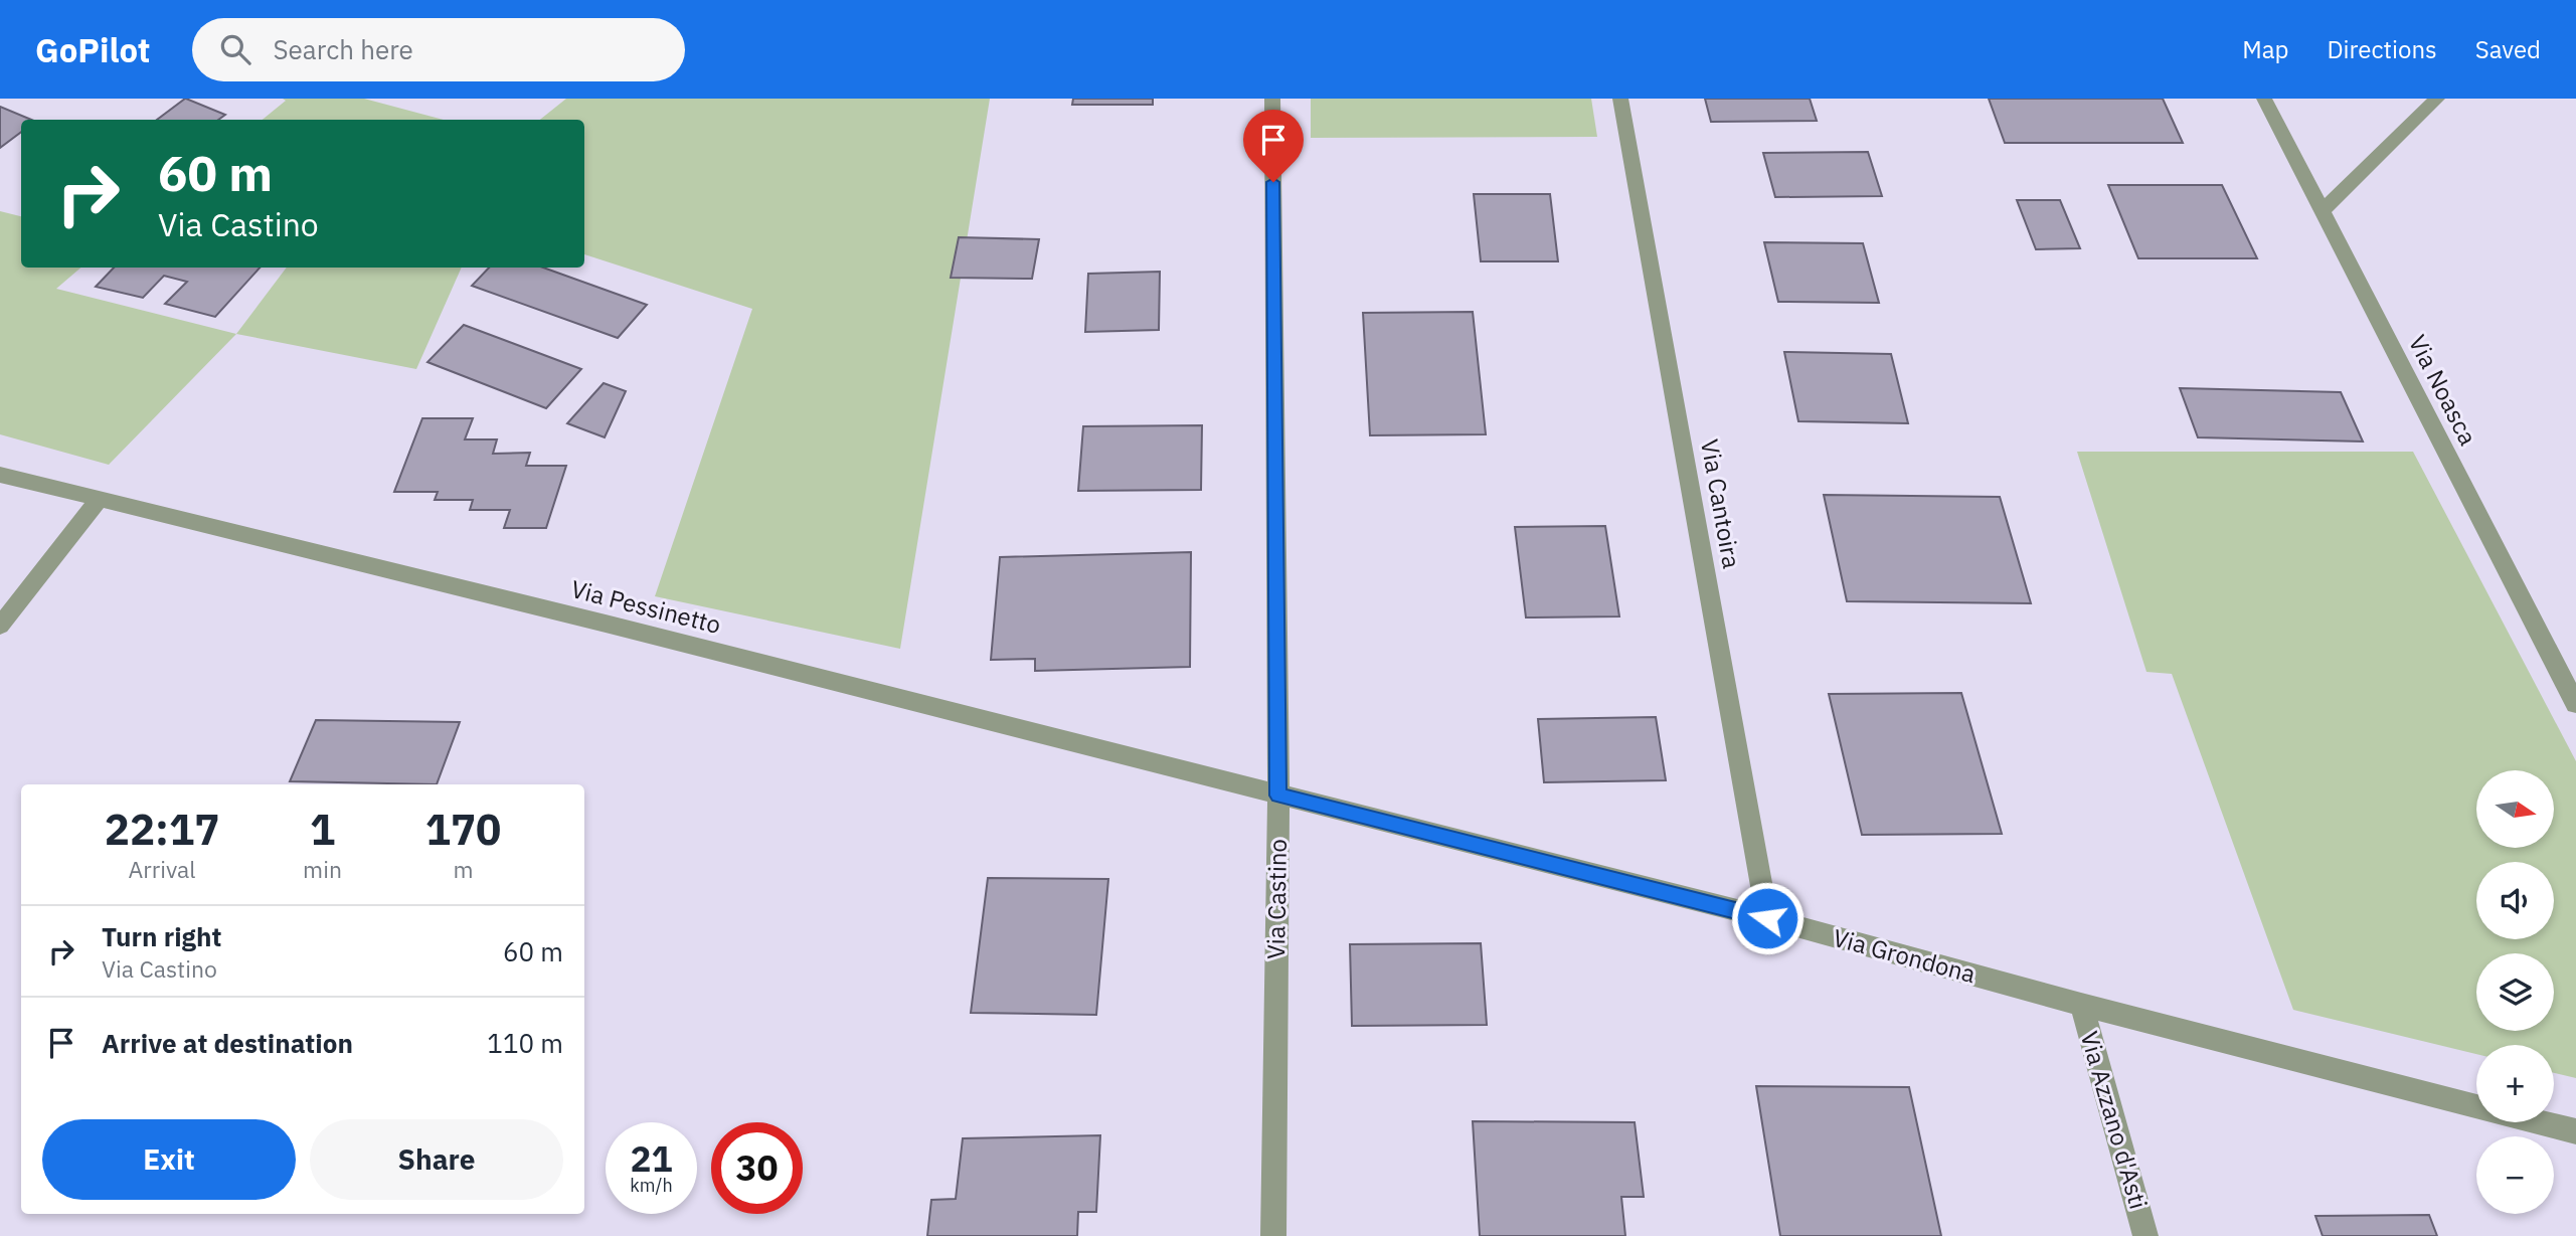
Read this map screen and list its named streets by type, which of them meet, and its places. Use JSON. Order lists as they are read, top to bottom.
{
  "streets": {
    "street": [
      "Via Noasca",
      "Via Cantoira",
      "Via Pessinetto",
      "Via Castino",
      "Via Grondona",
      "Via Azzano d'Asti"
    ]
  },
  "crossings": [
    ["Via Cantoira", "Via Grondona"],
    ["Via Pessinetto", "Via Castino"],
    ["Via Pessinetto", "Via Grondona"],
    ["Via Castino", "Via Grondona"],
    ["Via Grondona", "Via Azzano d'Asti"]
  ],
  "north": "right",
  "page": {
    "header": "GoPilot",
    "search": "Search here",
    "nav": ["Map", "Directions", "Saved"],
    "turn": ["60 m", "Via Castino"],
    "map_buttons": ["+", "−"],
    "eta": [
      "22:17",
      "Arrival",
      "1",
      "min",
      "170",
      "m"
    ],
    "list": [
      {
        "name": "Turn right",
        "note": "Via Castino",
        "value": "60 m"
      },
      {
        "name": "Arrive at destination",
        "value": "110 m"
      }
    ],
    "buttons": ["Exit", "Share"],
    "speed": "21 km/h",
    "limit": "30"
  }
}
